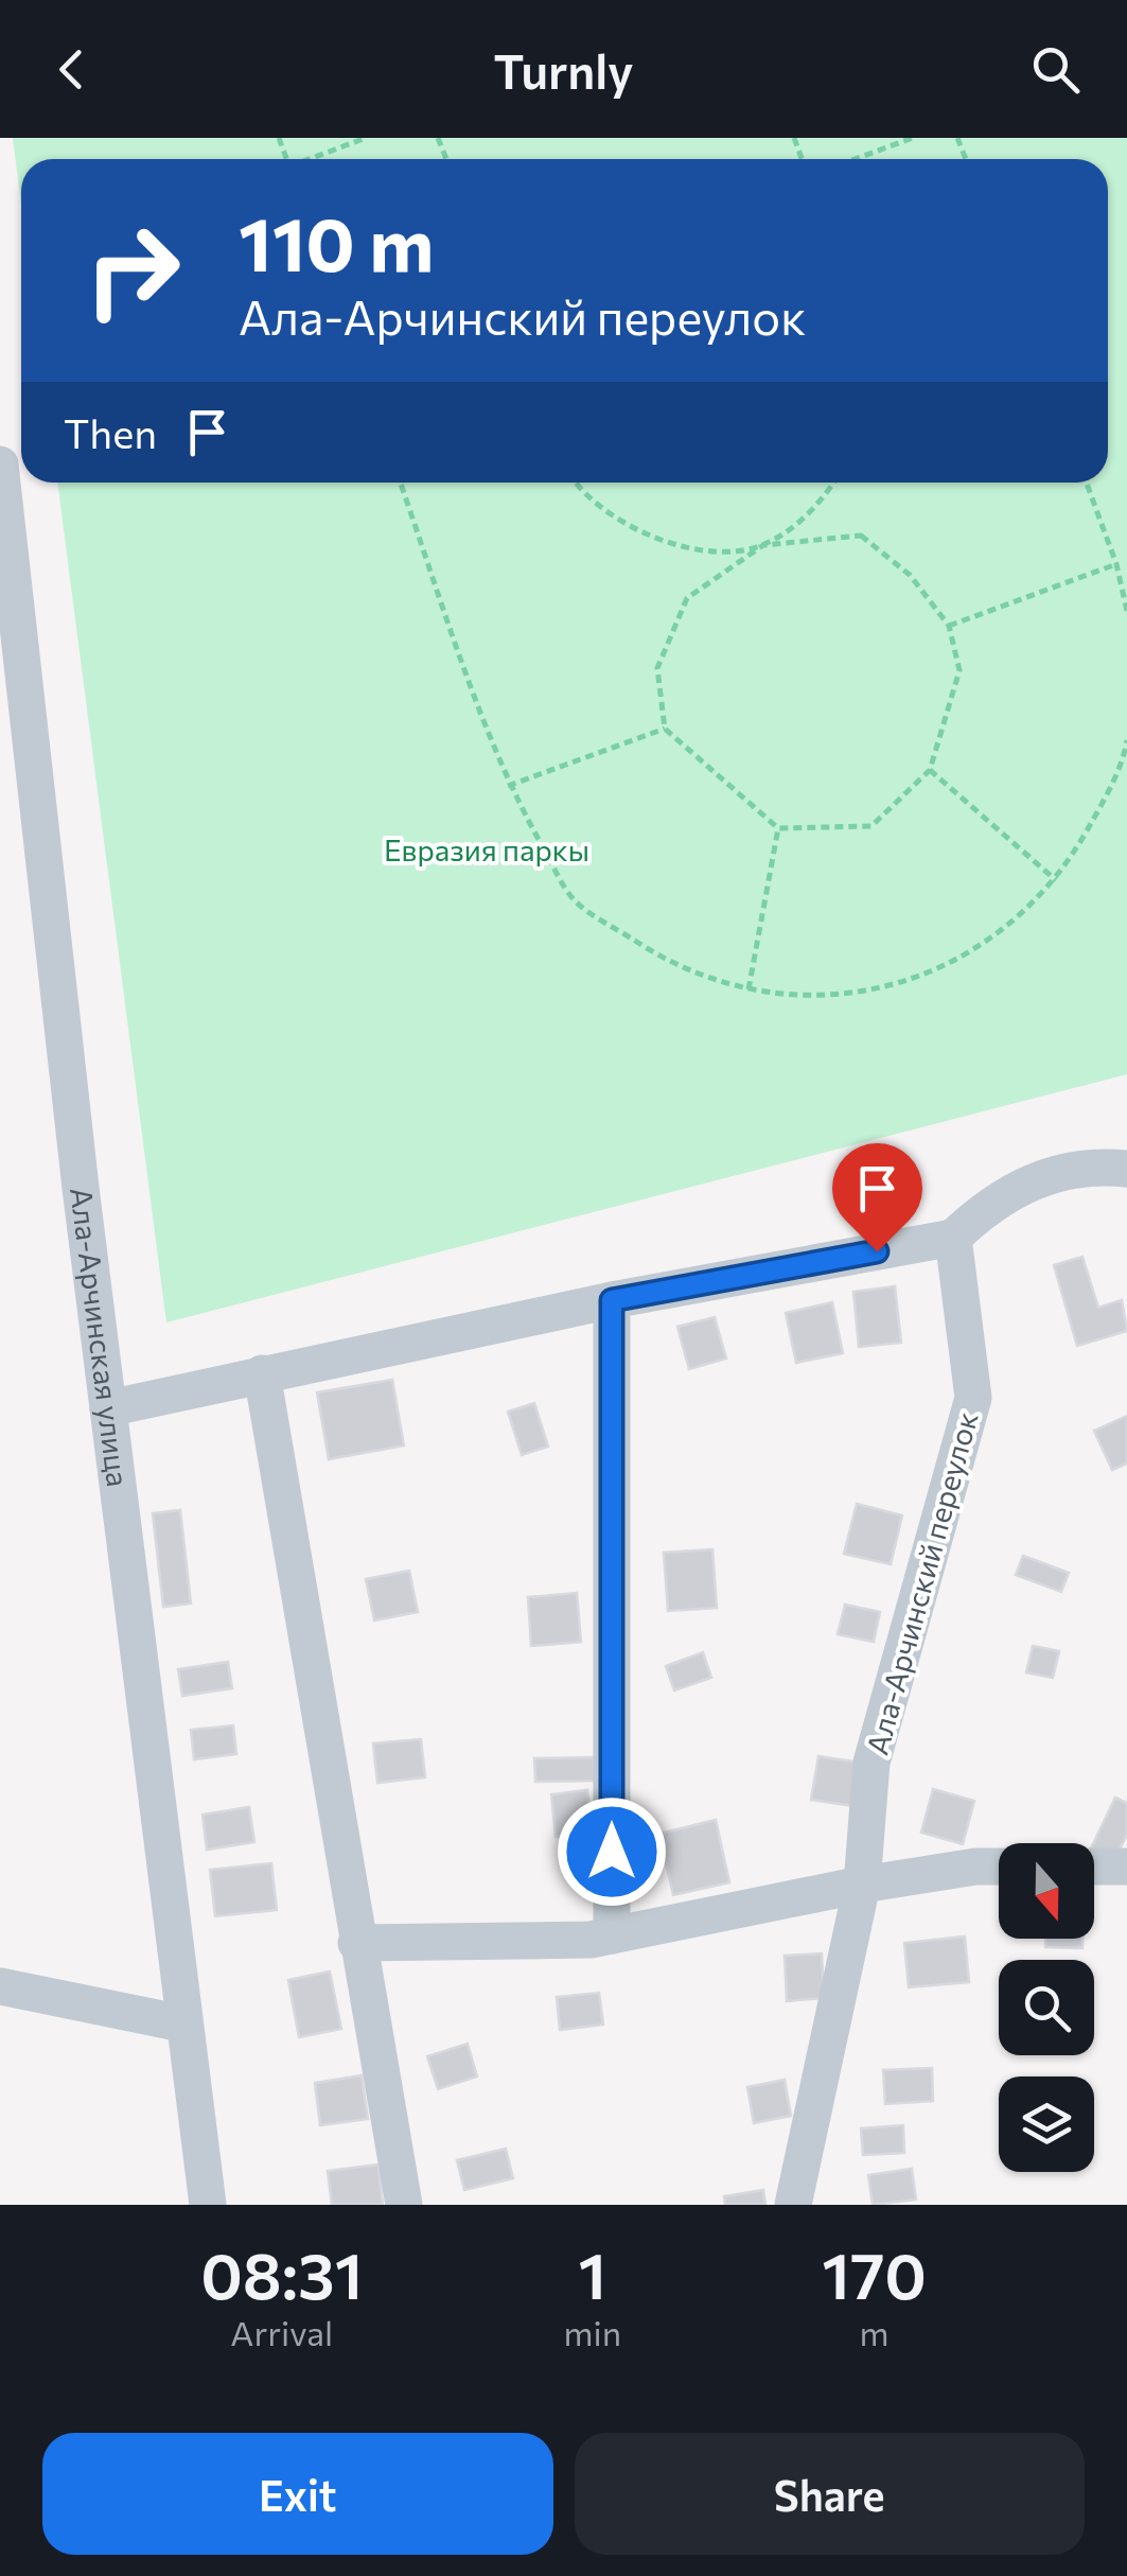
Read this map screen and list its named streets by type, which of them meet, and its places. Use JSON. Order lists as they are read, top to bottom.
{
  "streets": {
    "street": ["Ала-Арчинская улица", "Ала-Арчинский переулок"]
  },
  "parks": ["Евразия паркы"],
  "north": "bottom",
  "page": {
    "header": "Turnly",
    "turn": ["110 m", "Ала-Арчинский переулок"],
    "then": "Then",
    "eta": [
      "08:31",
      "Arrival",
      "1",
      "min",
      "170",
      "m"
    ],
    "buttons": ["Exit", "Share"]
  }
}
